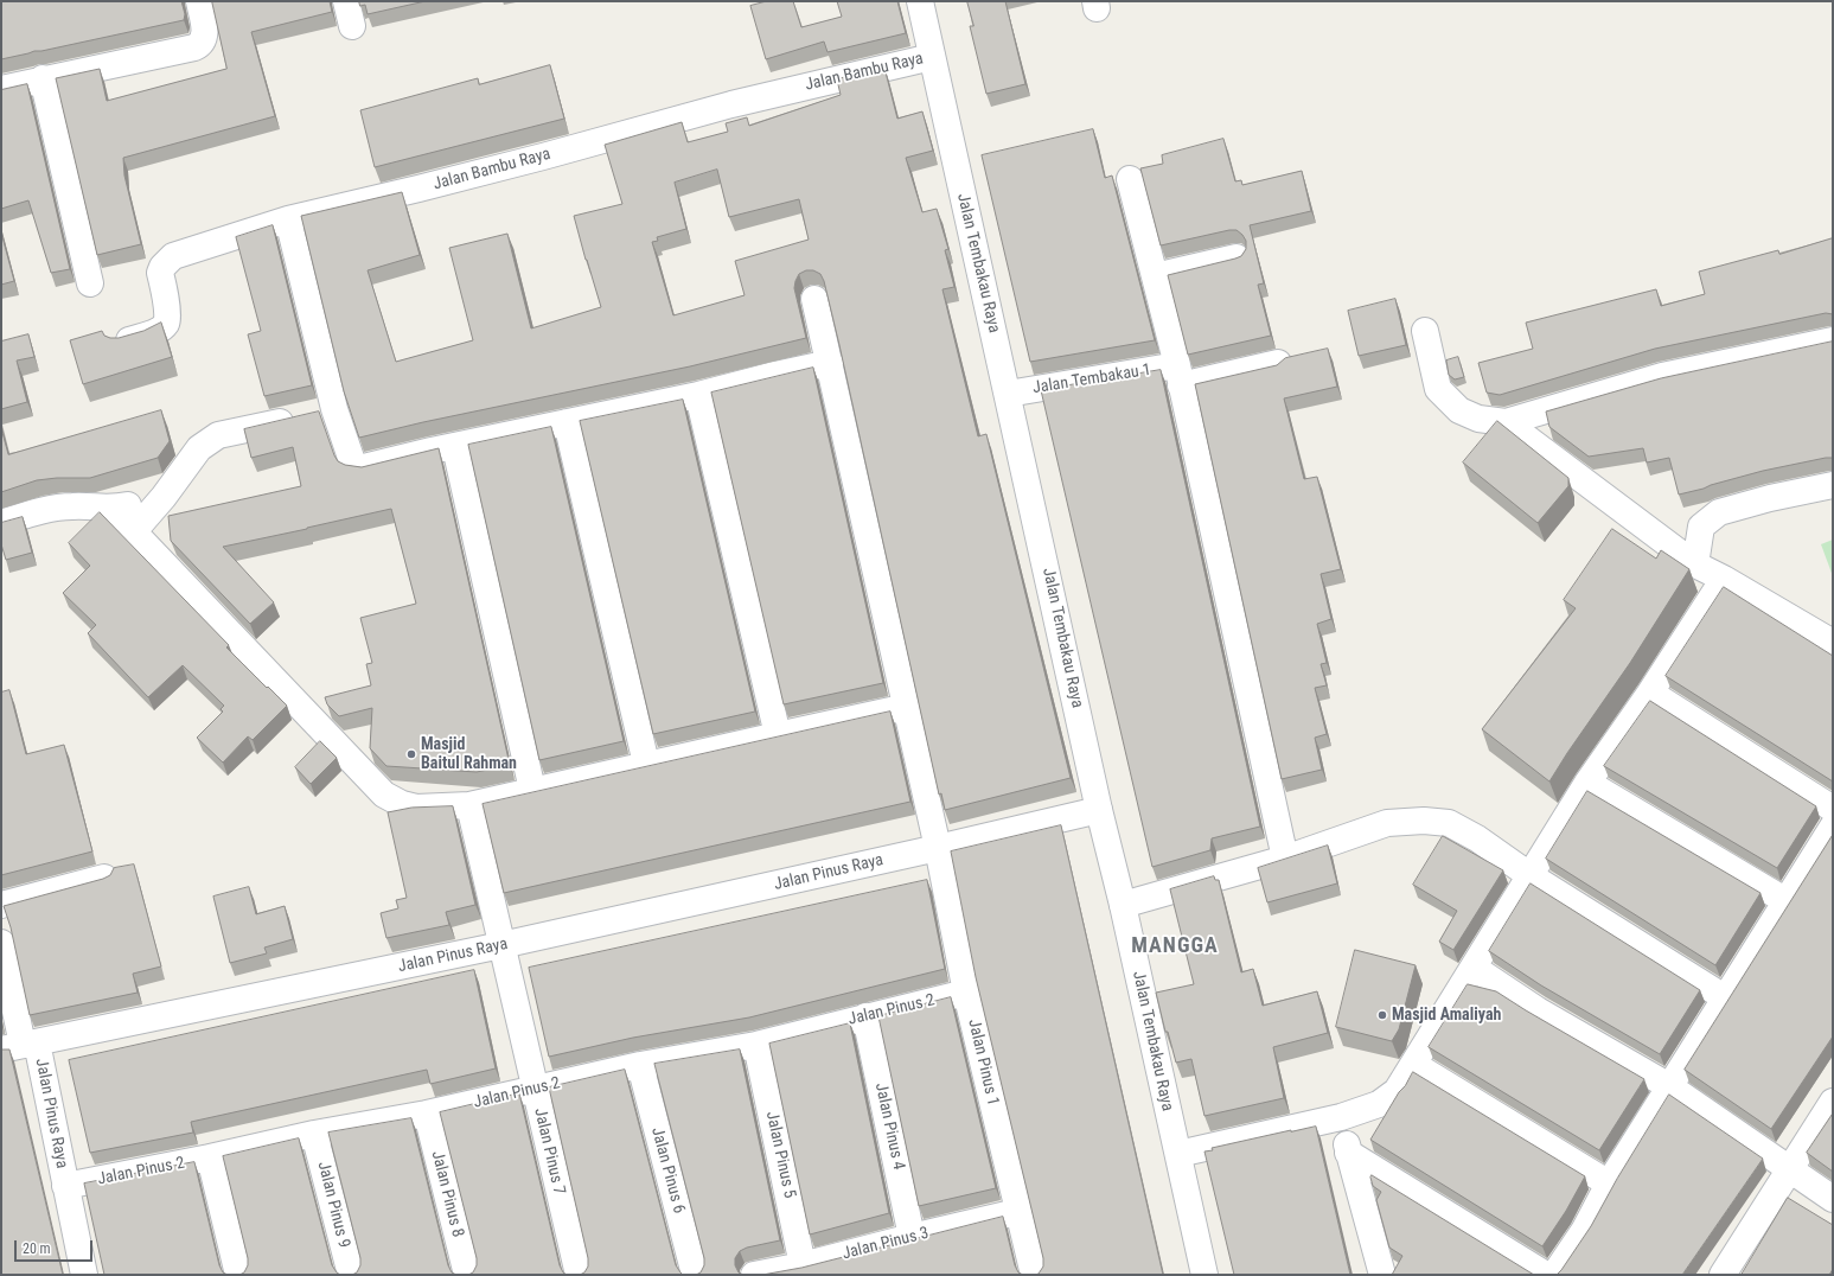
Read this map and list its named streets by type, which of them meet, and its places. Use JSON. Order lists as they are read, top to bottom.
{
  "streets": {
    "street": [
      "Jalan Bambu Raya",
      "Jalan Tembakau Raya",
      "Jalan Tembakau 1",
      "Jalan Pinus Raya",
      "Jalan Pinus 2",
      "Jalan Pinus 1",
      "Jalan Pinus 4",
      "Jalan Pinus 7",
      "Jalan Pinus 5",
      "Jalan Pinus 6",
      "Jalan Pinus 8",
      "Jalan Pinus 9",
      "Jalan Pinus 3"
    ]
  },
  "crossings": [
    ["Jalan Bambu Raya", "Jalan Tembakau Raya"],
    ["Jalan Tembakau Raya", "Jalan Tembakau 1"],
    ["Jalan Tembakau Raya", "Jalan Pinus Raya"],
    ["Jalan Pinus Raya", "Jalan Pinus 2"],
    ["Jalan Pinus Raya", "Jalan Pinus 1"],
    ["Jalan Pinus Raya", "Jalan Pinus 7"],
    ["Jalan Pinus 2", "Jalan Pinus 1"],
    ["Jalan Pinus 2", "Jalan Pinus 4"],
    ["Jalan Pinus 2", "Jalan Pinus 7"],
    ["Jalan Pinus 2", "Jalan Pinus 5"],
    ["Jalan Pinus 2", "Jalan Pinus 6"],
    ["Jalan Pinus 2", "Jalan Pinus 8"],
    ["Jalan Pinus 2", "Jalan Pinus 9"],
    ["Jalan Pinus 1", "Jalan Pinus 3"],
    ["Jalan Pinus 4", "Jalan Pinus 3"],
    ["Jalan Pinus 5", "Jalan Pinus 3"]
  ],
  "districts": ["MANGGA"],
  "places": ["Masjid Baitul Rahman", "Masjid Amaliyah"],
  "scale_bar": "20 m"
}
